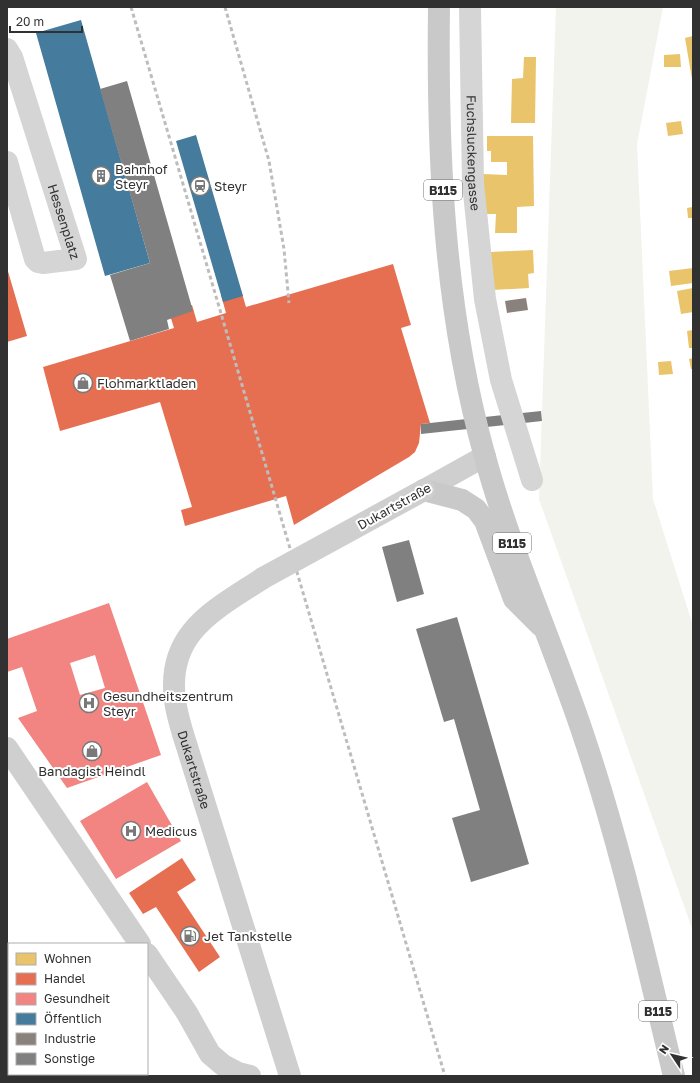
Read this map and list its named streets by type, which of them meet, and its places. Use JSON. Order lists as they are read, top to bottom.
{
  "streets": {
    "main road": ["B115", "Dukartstraße"],
    "street": ["Fuchsluckengasse", "Hessenplatz"]
  },
  "crossings": [
    ["B115", "Dukartstraße"]
  ],
  "places": {
    "building": ["Bahnhof Steyr"],
    "station": ["Steyr"],
    "shop": ["Flohmarktladen", "Bandagist Heindl"],
    "hospital": ["Gesundheitszentrum Steyr", "Medicus"],
    "fuel station": ["Jet Tankstelle"]
  },
  "legend": [
    "Wohnen",
    "Handel",
    "Gesundheit",
    "Öffentlich",
    "Industrie",
    "Sonstige"
  ],
  "scale_bar": "20 m",
  "north": "top left"
}
